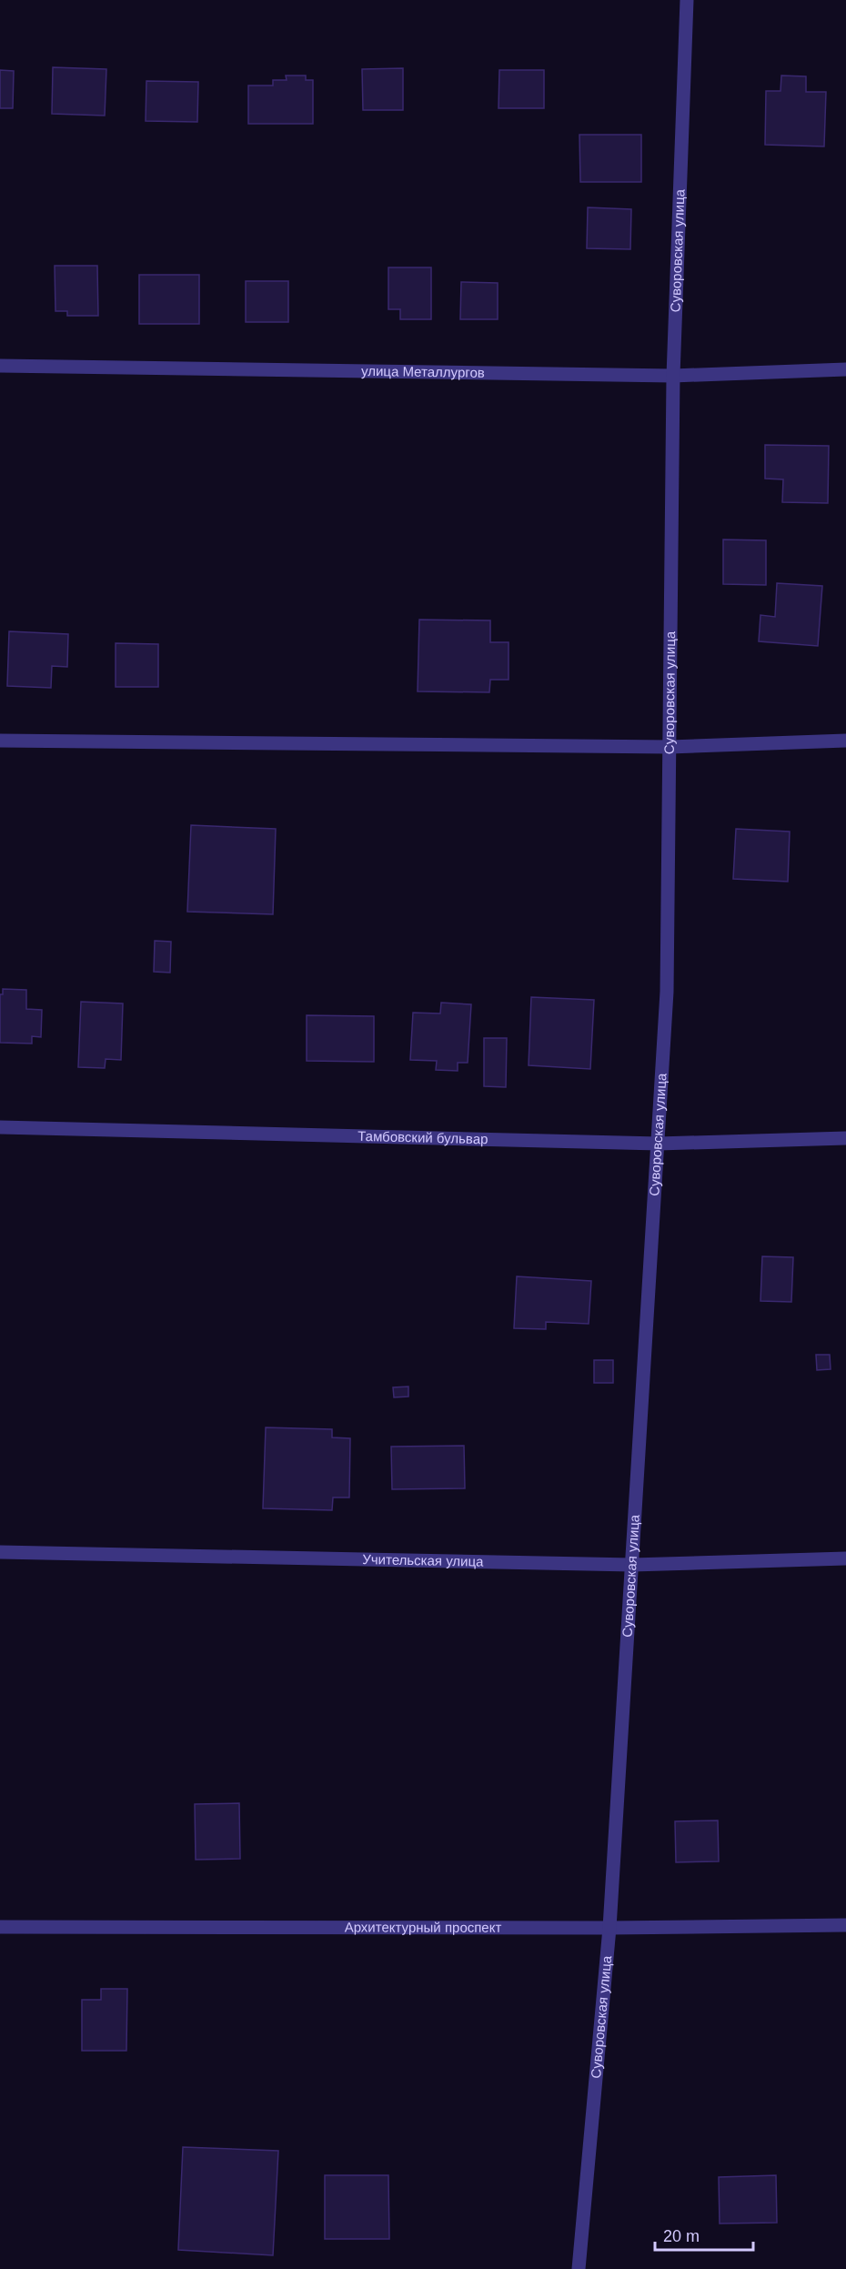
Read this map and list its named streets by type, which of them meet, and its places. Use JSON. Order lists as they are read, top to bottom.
{
  "streets": {
    "street": [
      "Суворовская улица",
      "улица Металлургов",
      "Тамбовский бульвар",
      "Учительская улица",
      "Архитектурный проспект"
    ]
  },
  "crossings": [
    ["Суворовская улица", "улица Металлургов"],
    ["Суворовская улица", "Тамбовский бульвар"],
    ["Суворовская улица", "Учительская улица"],
    ["Суворовская улица", "Архитектурный проспект"]
  ],
  "scale_bar": "20 m"
}
